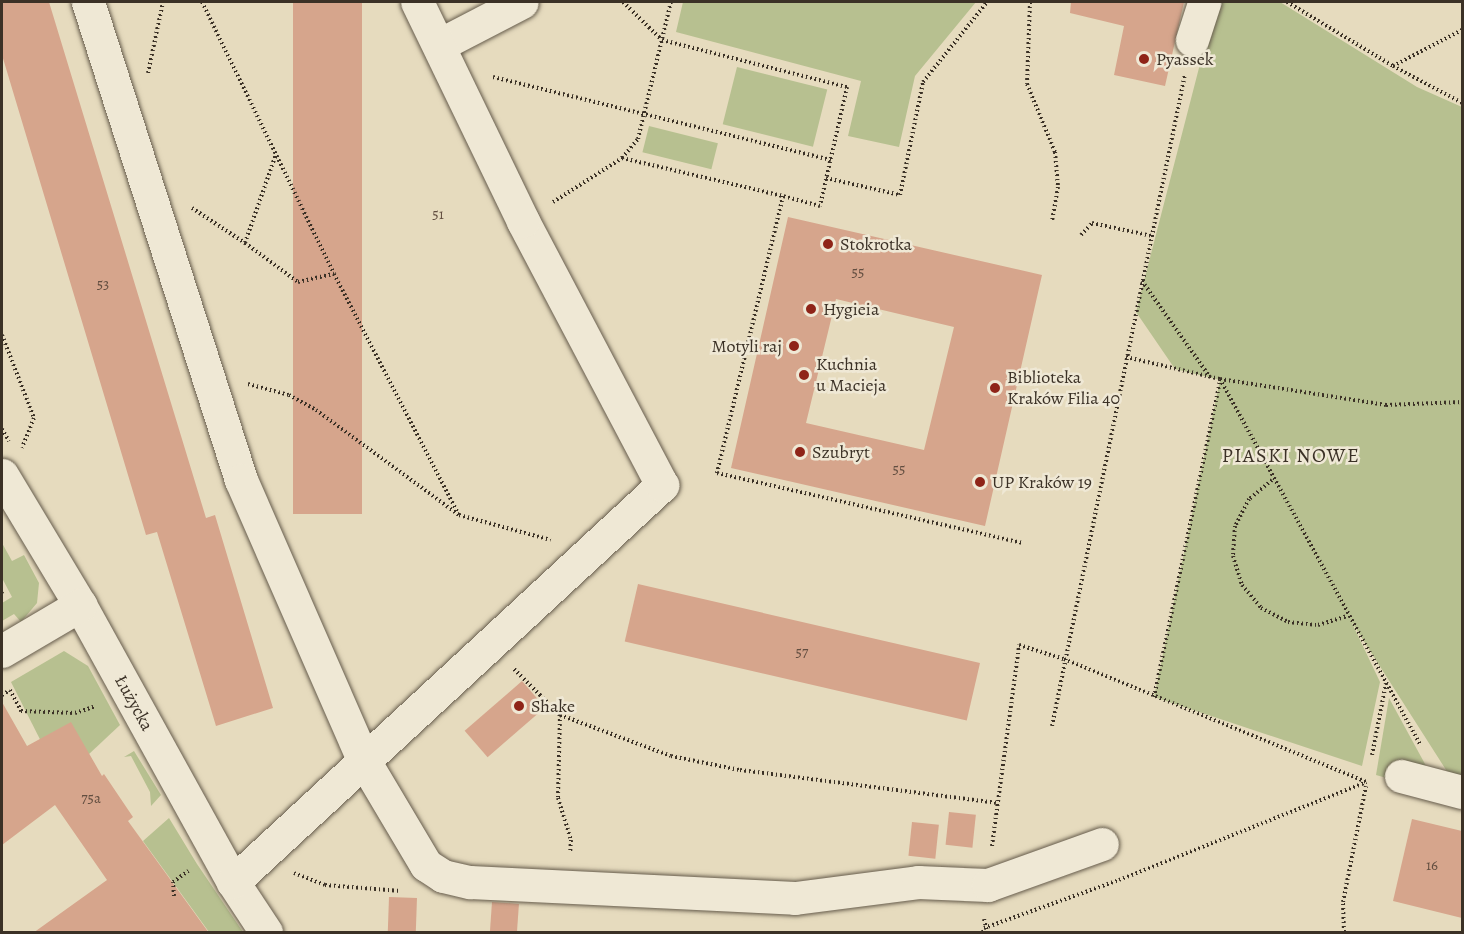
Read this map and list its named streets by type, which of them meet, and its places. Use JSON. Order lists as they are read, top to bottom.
{
  "streets": {
    "street": ["Łużycka"]
  },
  "districts": ["PIASKI NOWE"],
  "places": [
    "Pyassek",
    "Stokrotka",
    "Hygieia",
    "Motyli raj",
    "Kuchnia u Macieja",
    "Biblioteka Kraków Filia 40",
    "Szubryt",
    "UP Kraków 19",
    "Shake"
  ],
  "house_numbers": [
    "51",
    "55",
    "53",
    "55",
    "57",
    "75a",
    "16"
  ]
}
